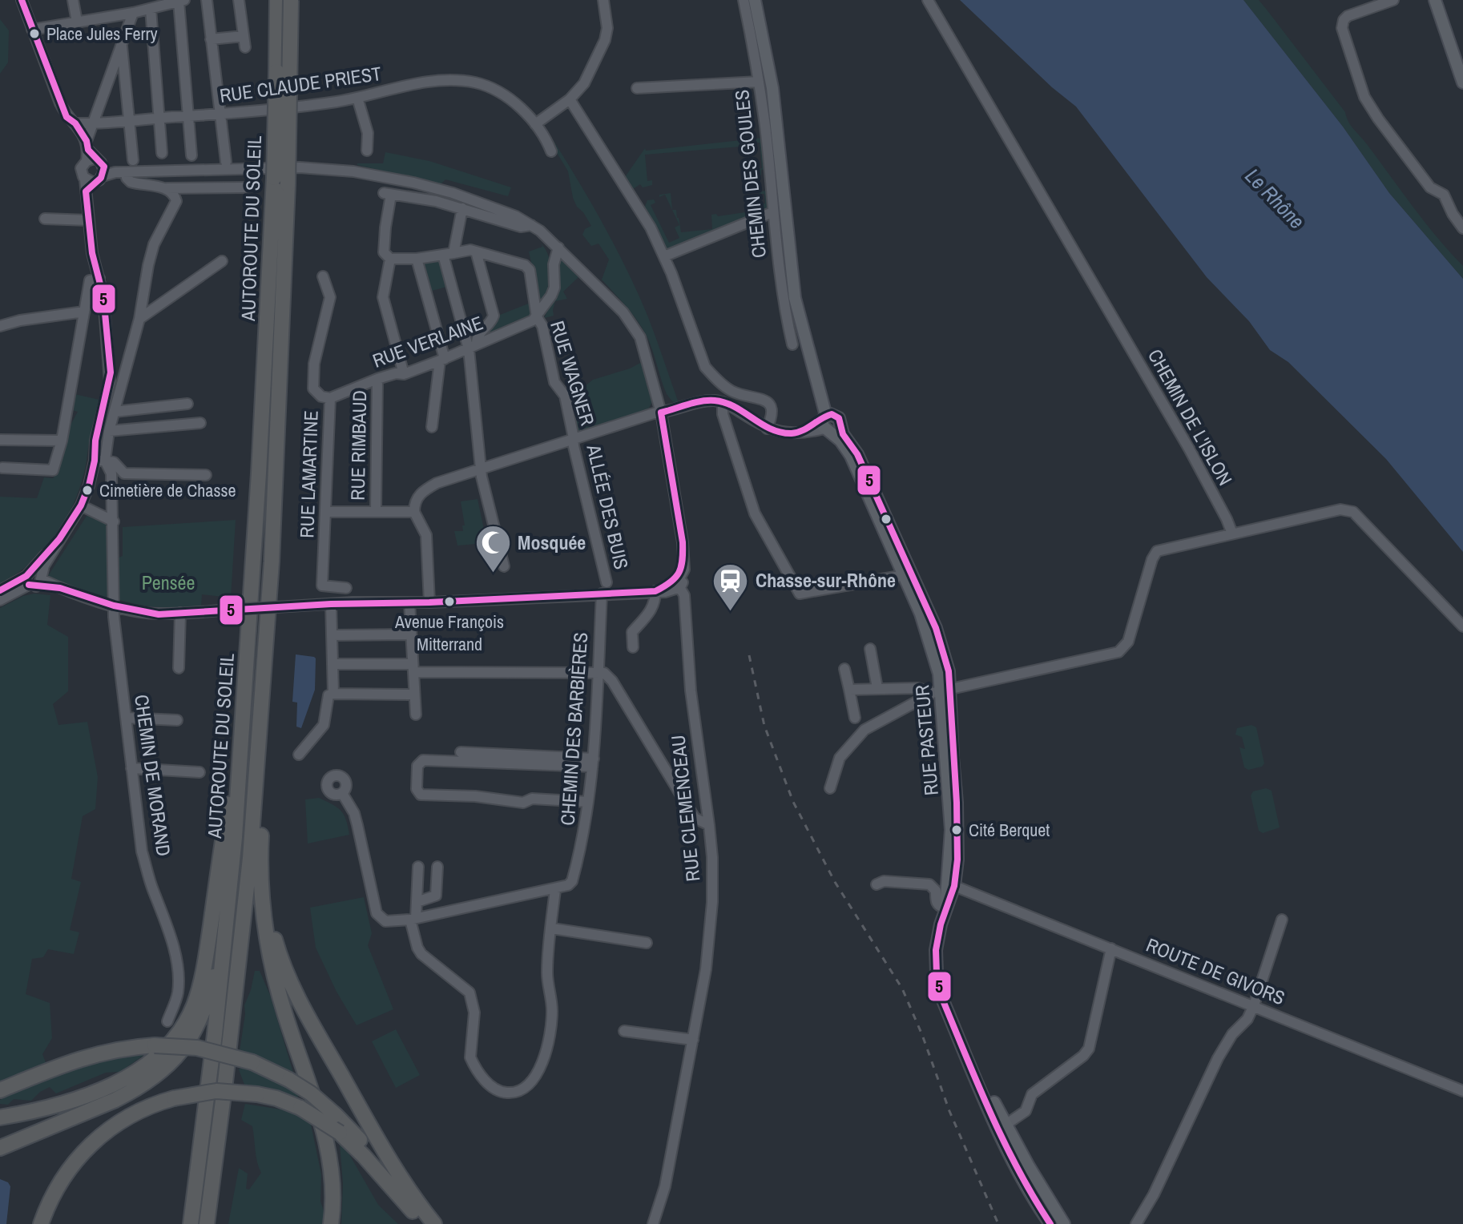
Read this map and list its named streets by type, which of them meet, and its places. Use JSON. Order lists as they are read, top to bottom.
{
  "streets": {
    "highway": ["AUTOROUTE DU SOLEIL"],
    "main road": ["RUE PASTEUR"],
    "street": [
      "RUE CLAUDE PRIEST",
      "CHEMIN DES GOULES",
      "RUE VERLAINE",
      "RUE WAGNER",
      "CHEMIN DE L'ISLON",
      "RUE RIMBAUD",
      "RUE LAMARTINE",
      "ALLÉE DES BUIS",
      "CHEMIN DES BARBIÈRES",
      "CHEMIN DE MORAND",
      "RUE CLEMENCEAU",
      "ROUTE DE GIVORS"
    ]
  },
  "crossings": [
    ["RUE VERLAINE", "RUE WAGNER"],
    ["RUE VERLAINE", "RUE RIMBAUD"],
    ["RUE VERLAINE", "RUE LAMARTINE"],
    ["RUE WAGNER", "ALLÉE DES BUIS"],
    ["RUE PASTEUR", "ROUTE DE GIVORS"]
  ],
  "water": ["Le Rhône"],
  "parks": ["Pensée"],
  "places": {
    "other": [
      "Place Jules Ferry",
      "Cimetière de Chasse",
      "Avenue François Mitterrand",
      "Cité Berquet"
    ],
    "mosque": ["Mosquée"],
    "station": ["Chasse-sur-Rhône"]
  },
  "lines": ["transit line 5"]
}
